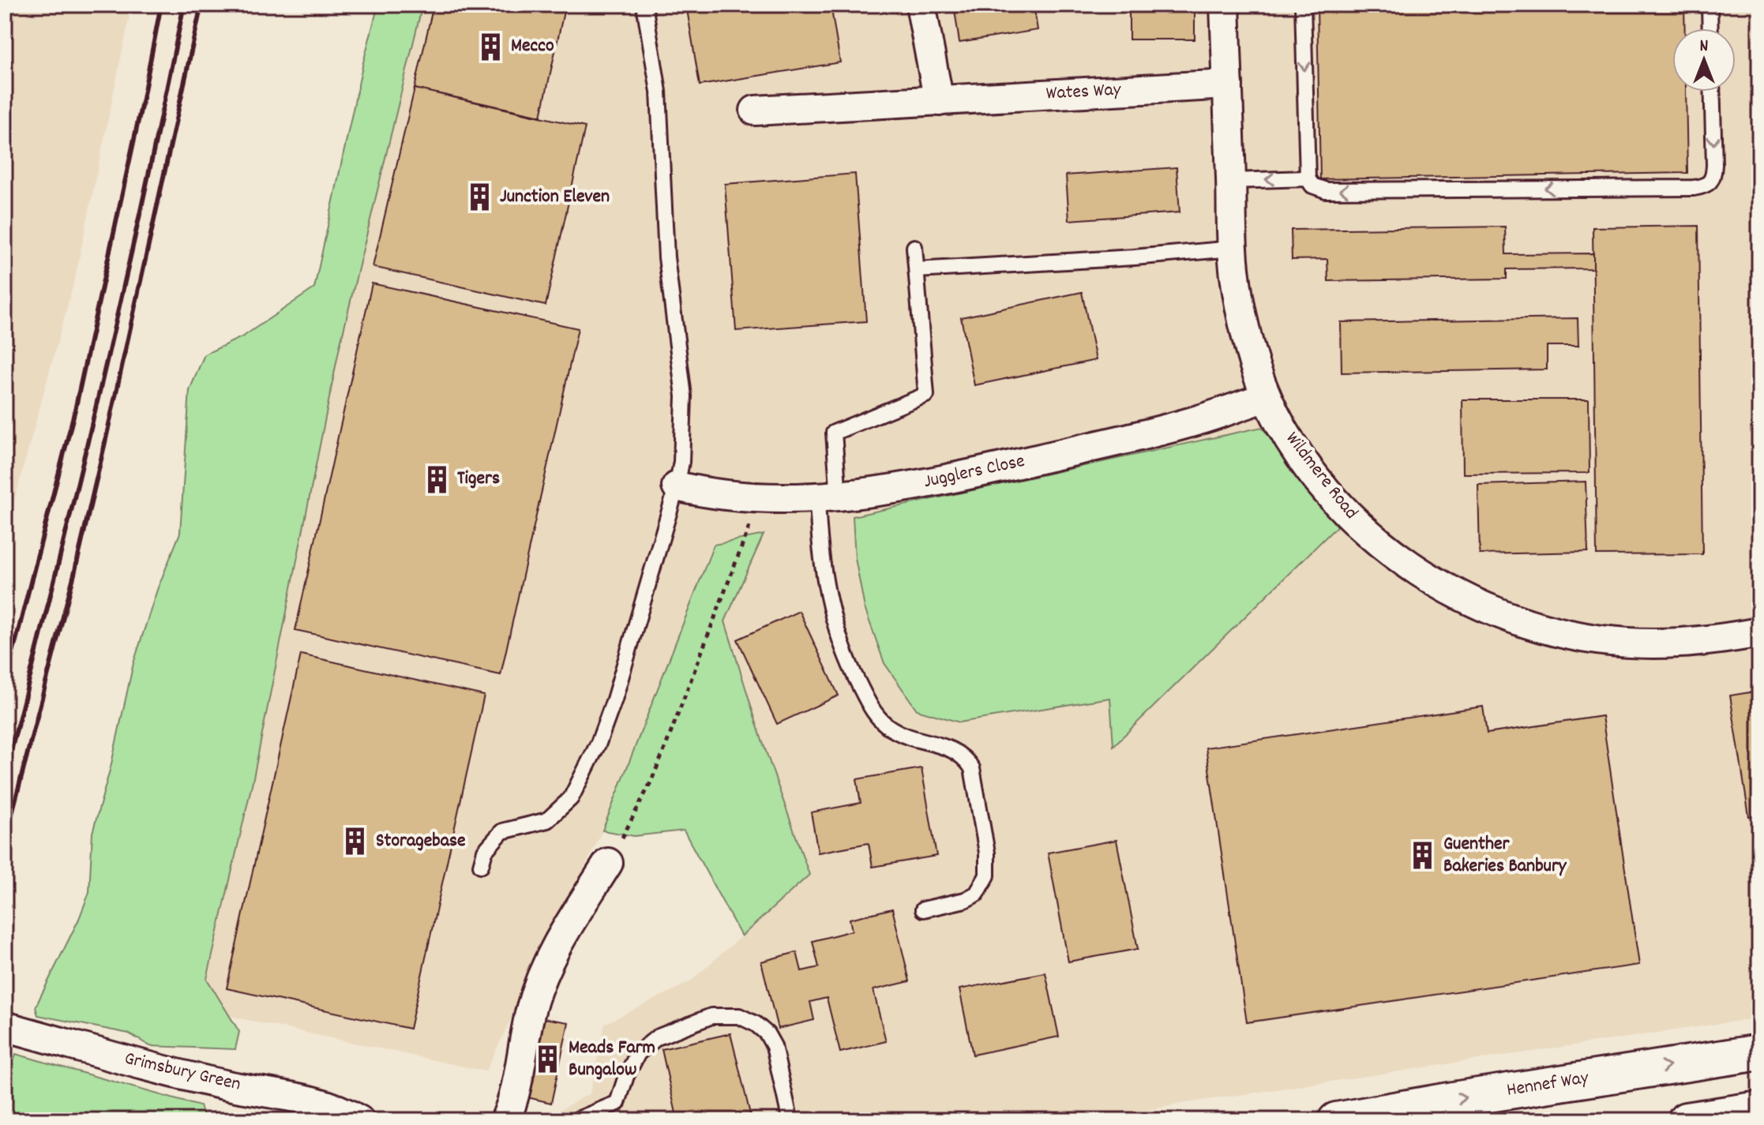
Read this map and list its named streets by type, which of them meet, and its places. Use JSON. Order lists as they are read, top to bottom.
{
  "streets": {
    "highway": ["Hennef Way"],
    "street": [
      "Wates Way",
      "Jugglers Close",
      "Wildmere Road",
      "Grimsbury Green"
    ]
  },
  "crossings": [
    ["Wates Way", "Wildmere Road"],
    ["Jugglers Close", "Wildmere Road"]
  ],
  "one_way": ["Hennef Way"],
  "places": {
    "building": [
      "Mecco",
      "Junction Eleven",
      "Tigers",
      "Storagebase",
      "Guenther Bakeries Banbury",
      "Meads Farm Bungalow"
    ]
  },
  "north": "top"
}
